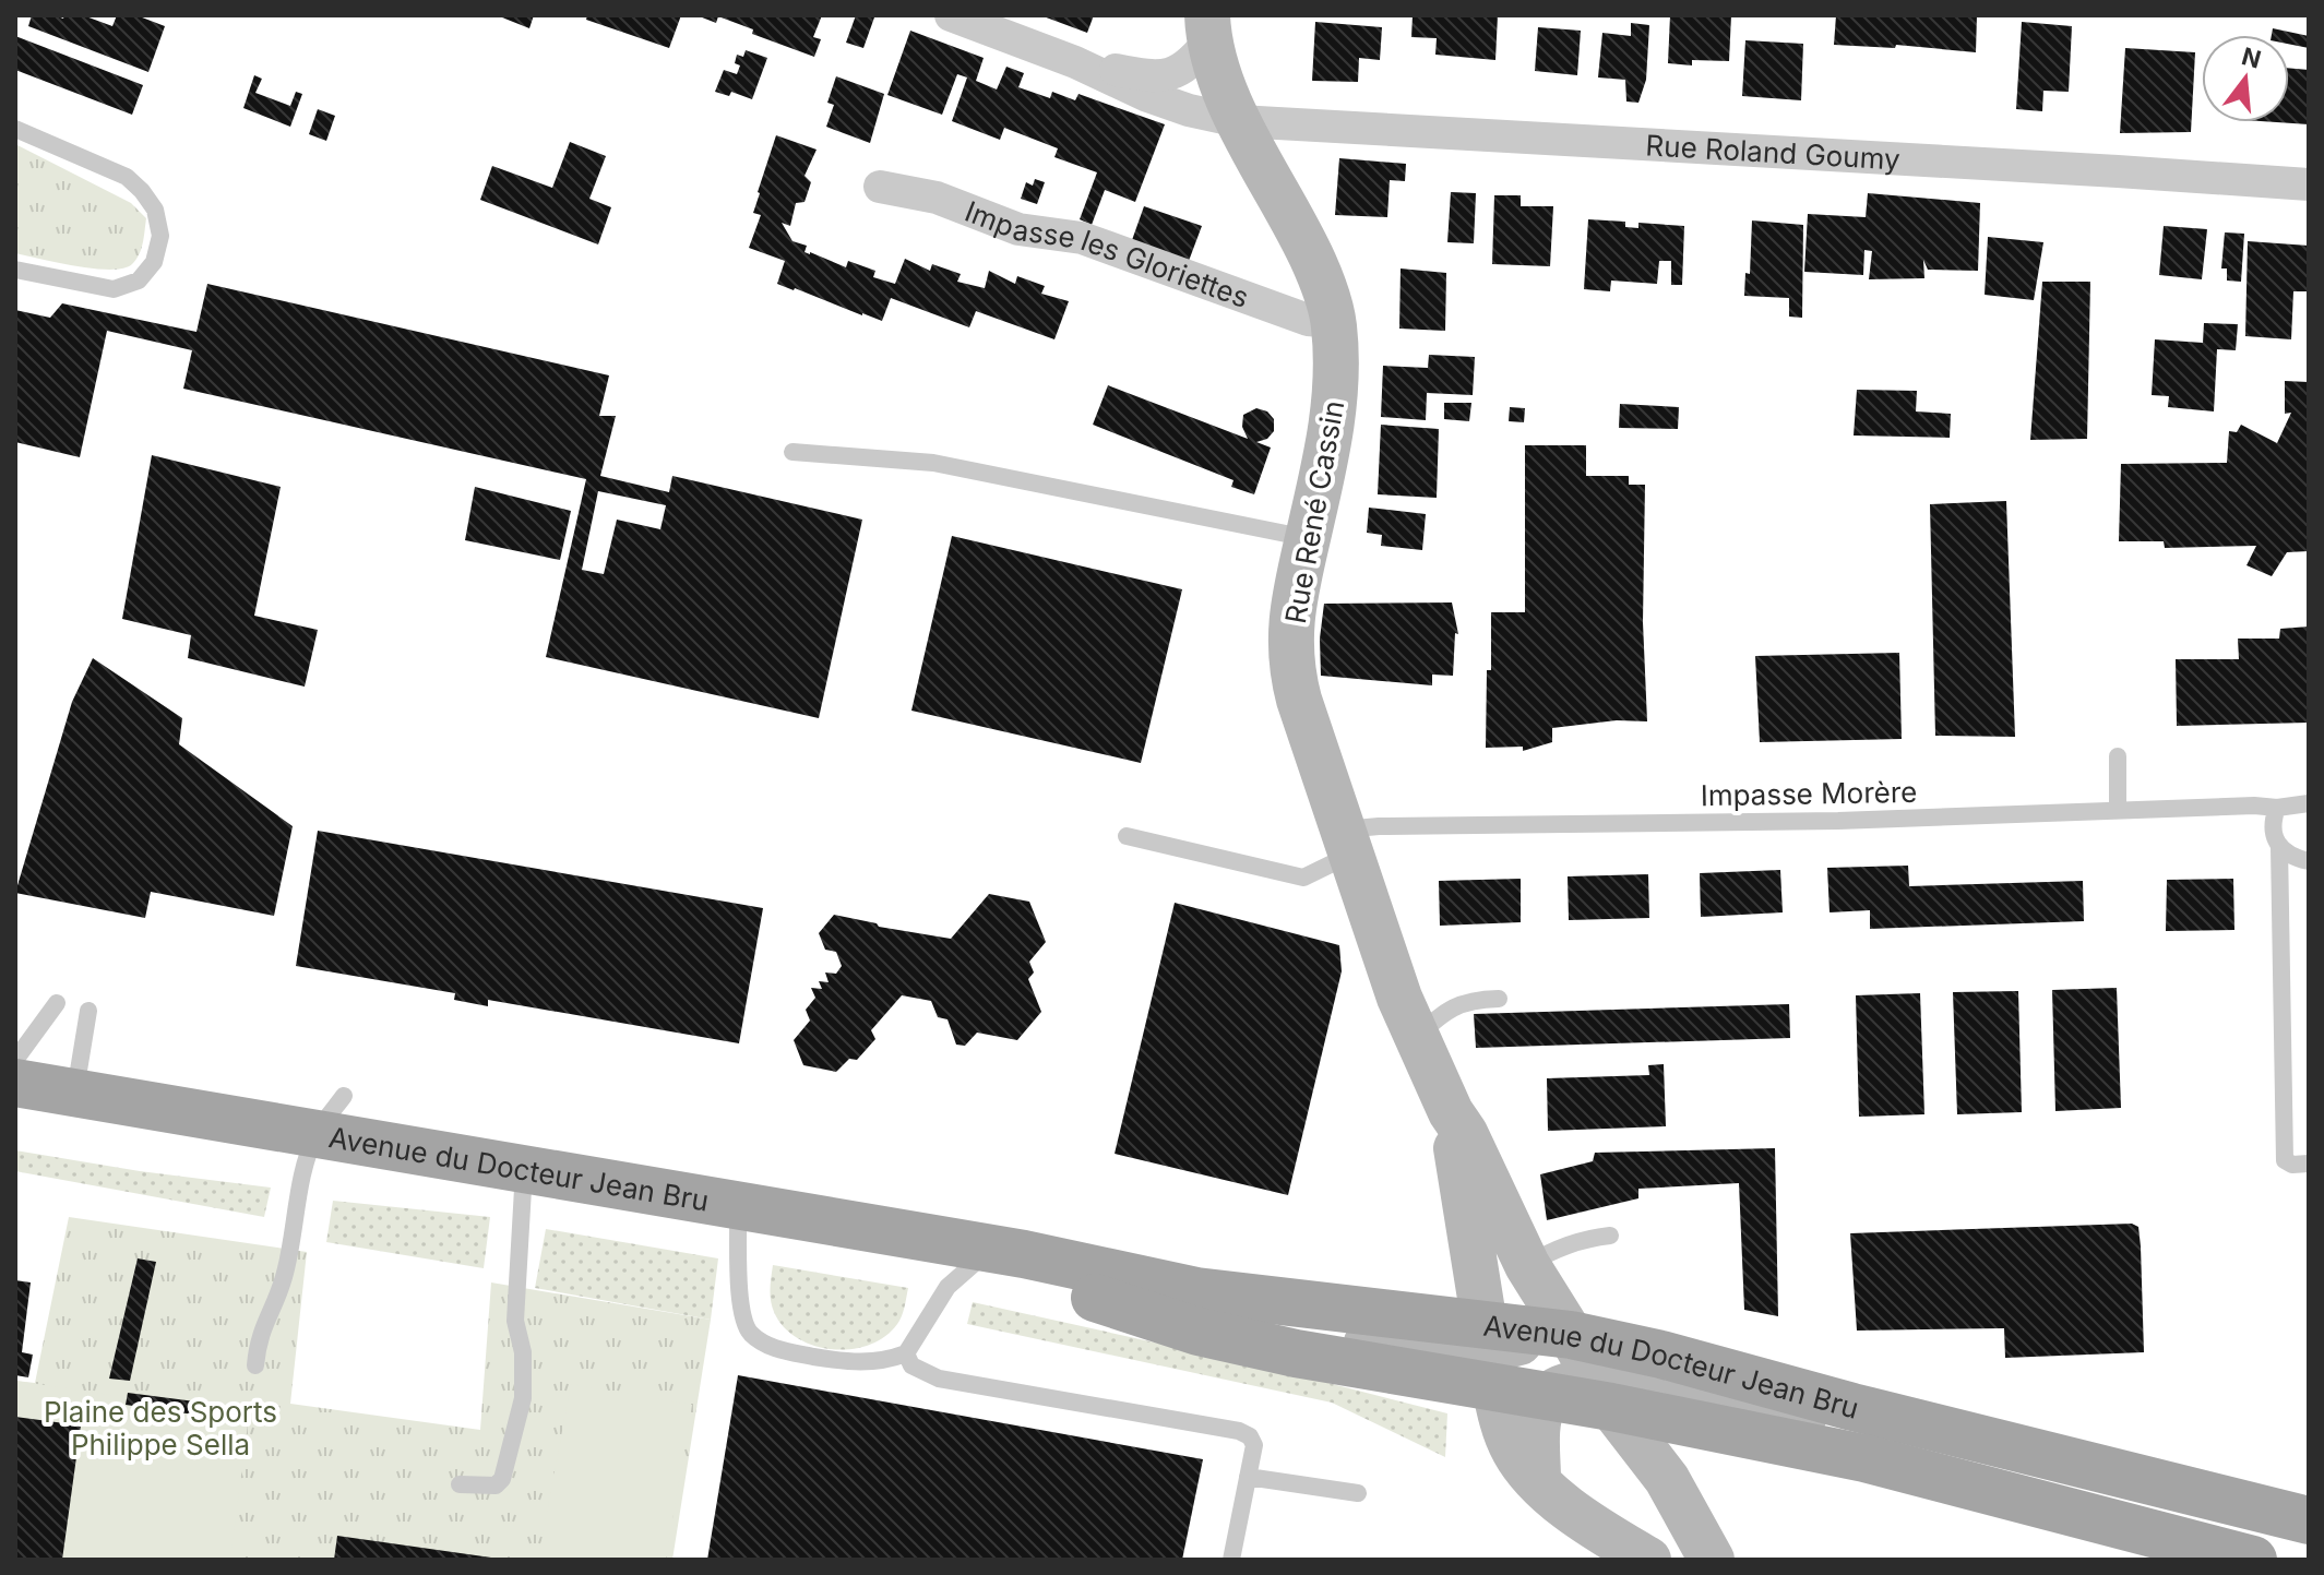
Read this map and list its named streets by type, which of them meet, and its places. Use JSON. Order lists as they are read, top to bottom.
{
  "streets": {
    "main road": ["Avenue du Docteur Jean Bru"],
    "street": ["Rue Roland Goumy", "Impasse les Gloriettes", "Rue René Cassin"],
    "lane": ["Impasse Morère"]
  },
  "crossings": [
    ["Rue Roland Goumy", "Rue René Cassin"],
    ["Impasse les Gloriettes", "Rue René Cassin"],
    ["Rue René Cassin", "Impasse Morère"]
  ],
  "parks": ["Plaine des Sports Philippe Sella"],
  "north": "top"
}
